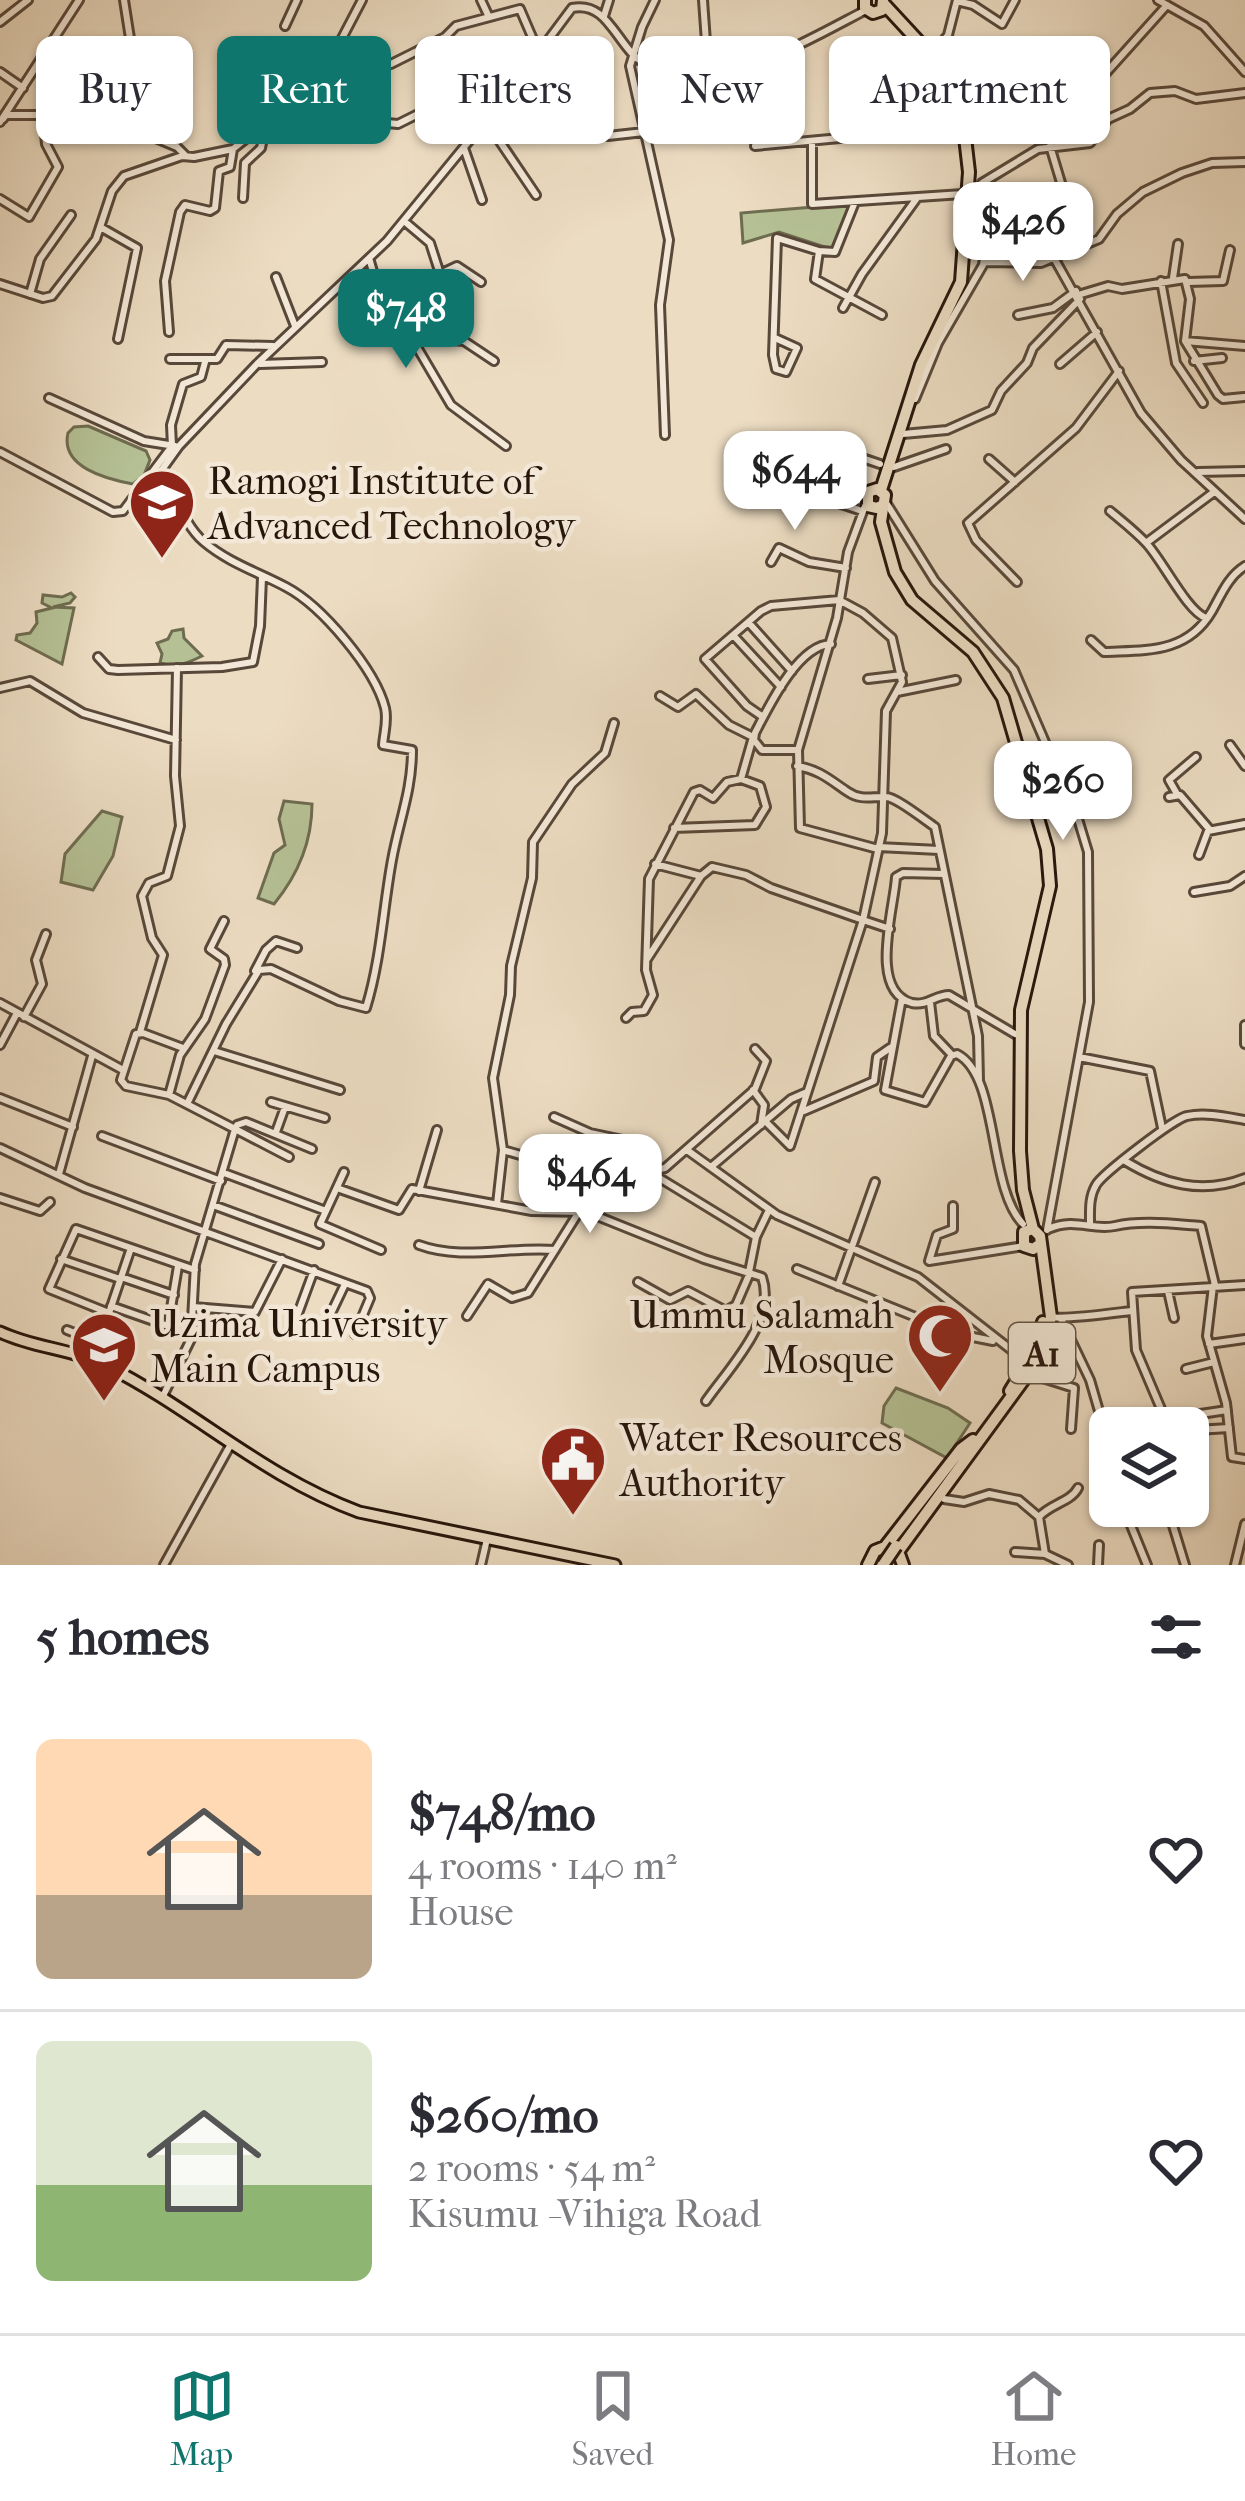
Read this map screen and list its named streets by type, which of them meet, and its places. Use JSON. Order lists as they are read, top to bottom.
{
  "streets": {
    "highway": ["A1"]
  },
  "places": {
    "school or university": ["Ramogi Institute of Advanced Technology", "Uzima University Main Campus"],
    "mosque": ["Ummu Salamah Mosque"],
    "public building": ["Water Resources Authority"]
  },
  "page": {
    "chip": [
      "Buy",
      "Rent",
      "Filters",
      "New",
      "Apartment"
    ],
    "price": [
      "$426",
      "$748",
      "$644",
      "$260",
      "$464"
    ],
    "heading": "5 homes",
    "list": [
      {
        "name": "$748/mo",
        "note": "4 rooms · 140 m² · House"
      },
      {
        "name": "$260/mo",
        "note": "2 rooms · 54 m² · Kisumu -Vihiga Road"
      }
    ],
    "tabs": ["Map", "Saved", "Home"]
  }
}
